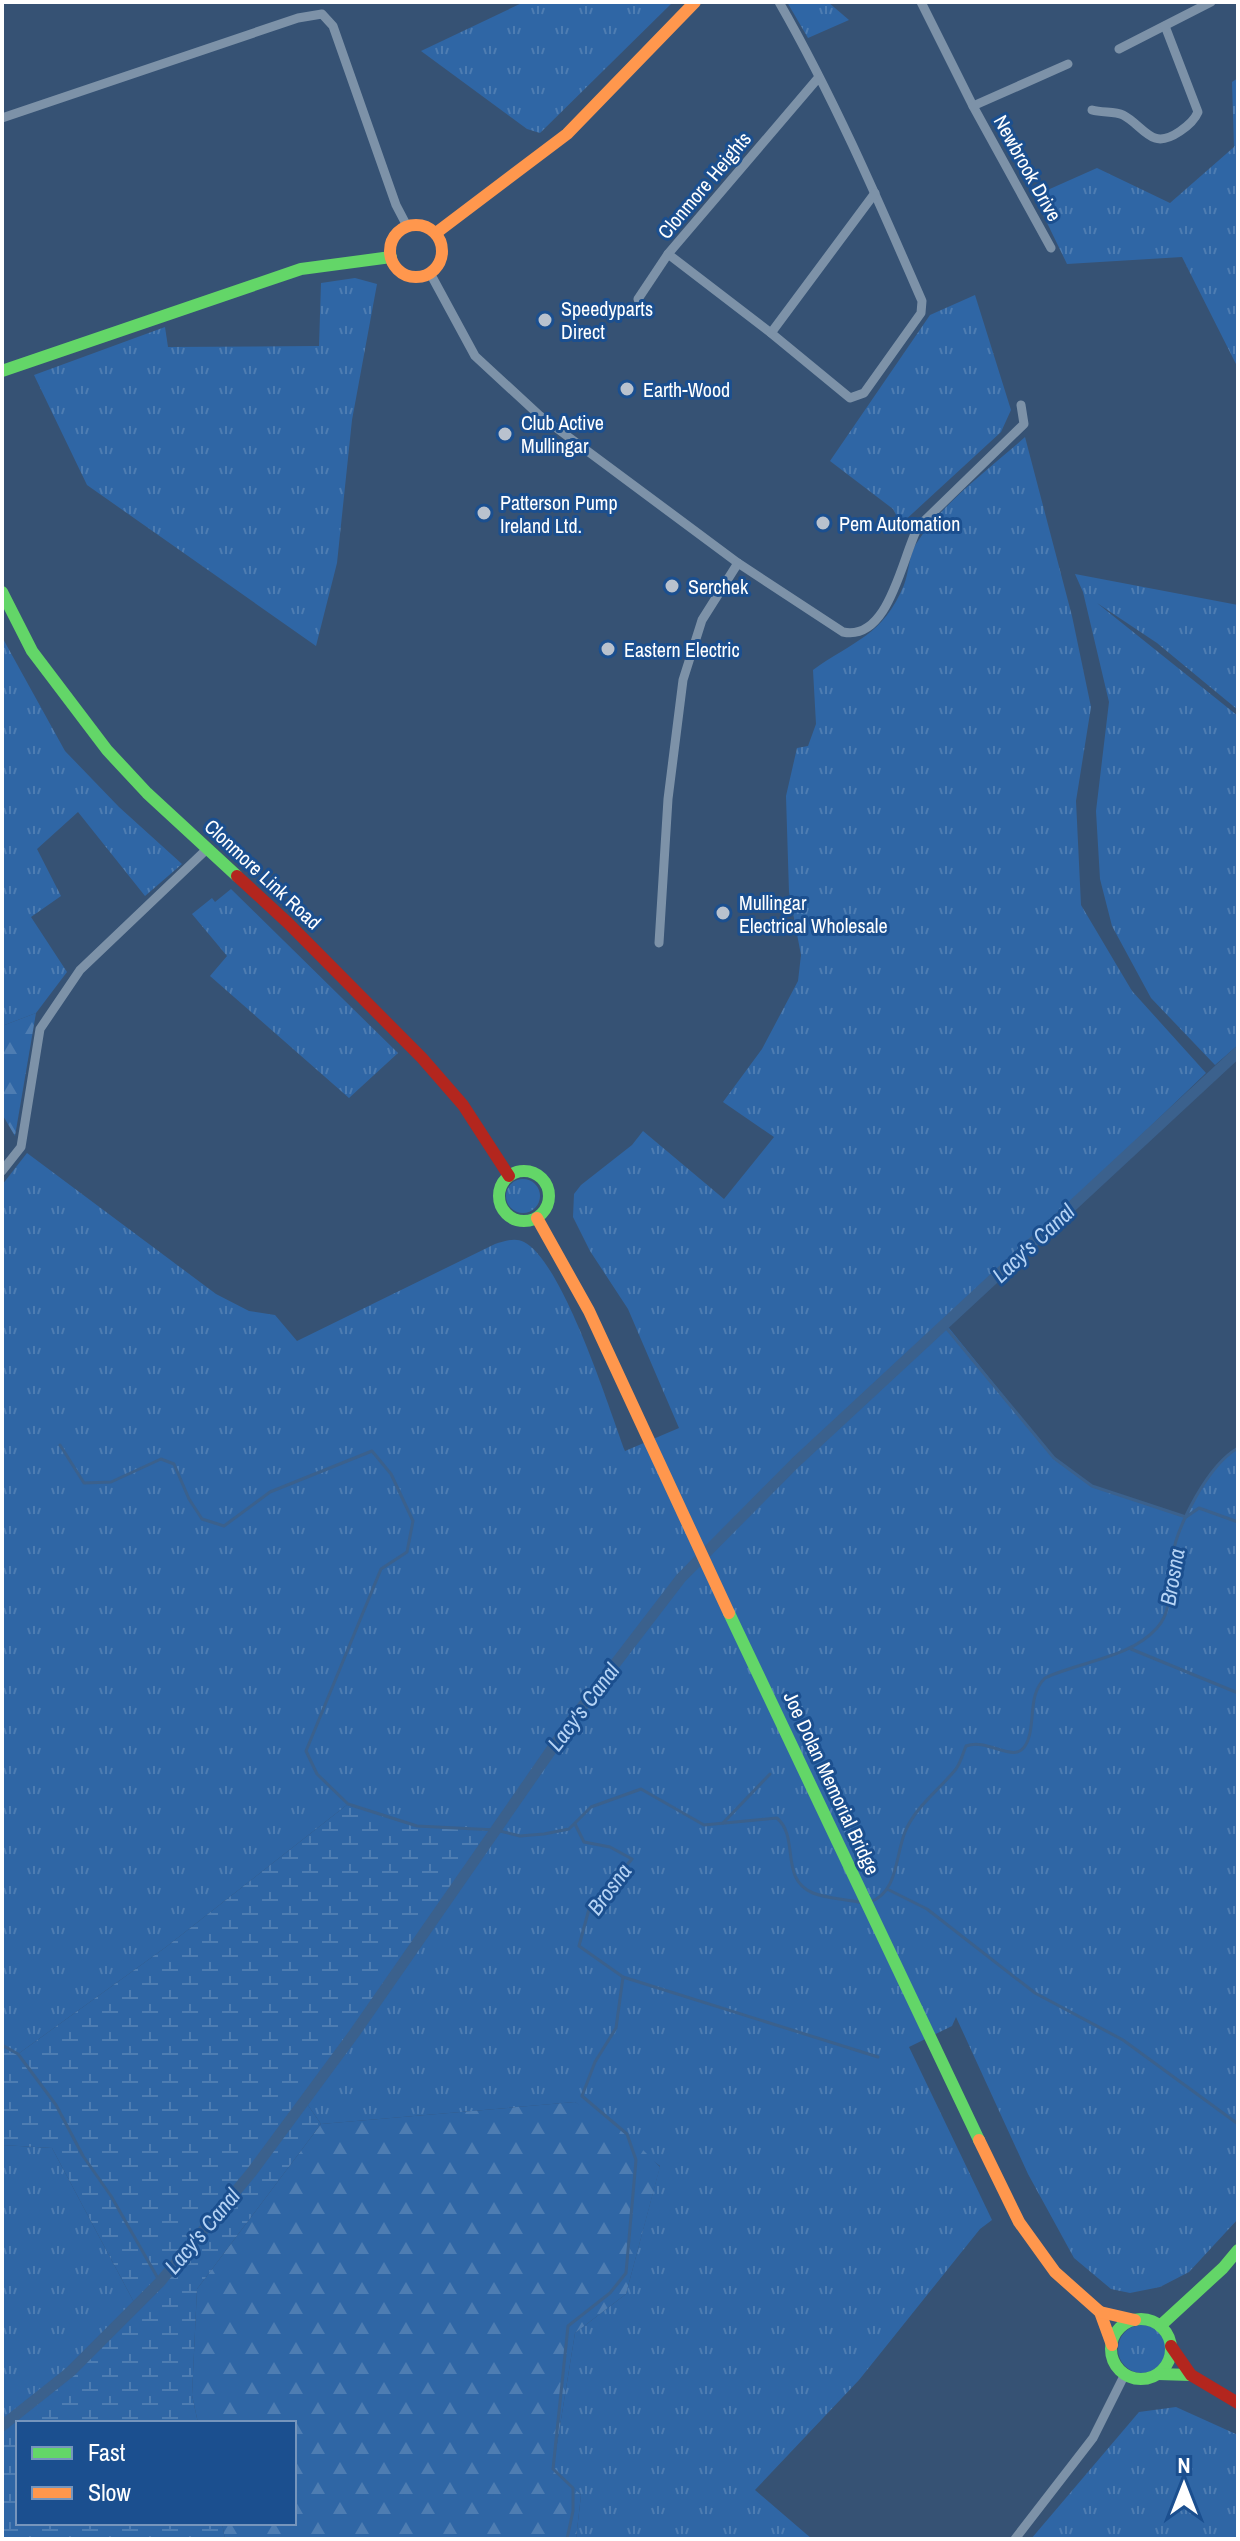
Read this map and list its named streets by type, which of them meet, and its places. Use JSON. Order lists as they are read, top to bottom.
{
  "streets": {
    "main road": ["Clonmore Link Road", "Joe Dolan Memorial Bridge"],
    "street": ["Newbrook Drive", "Clonmore Heights"]
  },
  "crossings": [
    ["Clonmore Link Road", "Joe Dolan Memorial Bridge"]
  ],
  "water": ["Lacy's Canal", "Brosna"],
  "places": [
    "Speedyparts Direct",
    "Earth-Wood",
    "Club Active Mullingar",
    "Patterson Pump Ireland Ltd.",
    "Pem Automation",
    "Serchek",
    "Eastern Electric",
    "Mullingar Electrical Wholesale"
  ],
  "legend": ["Fast", "Slow"],
  "north": "top"
}
